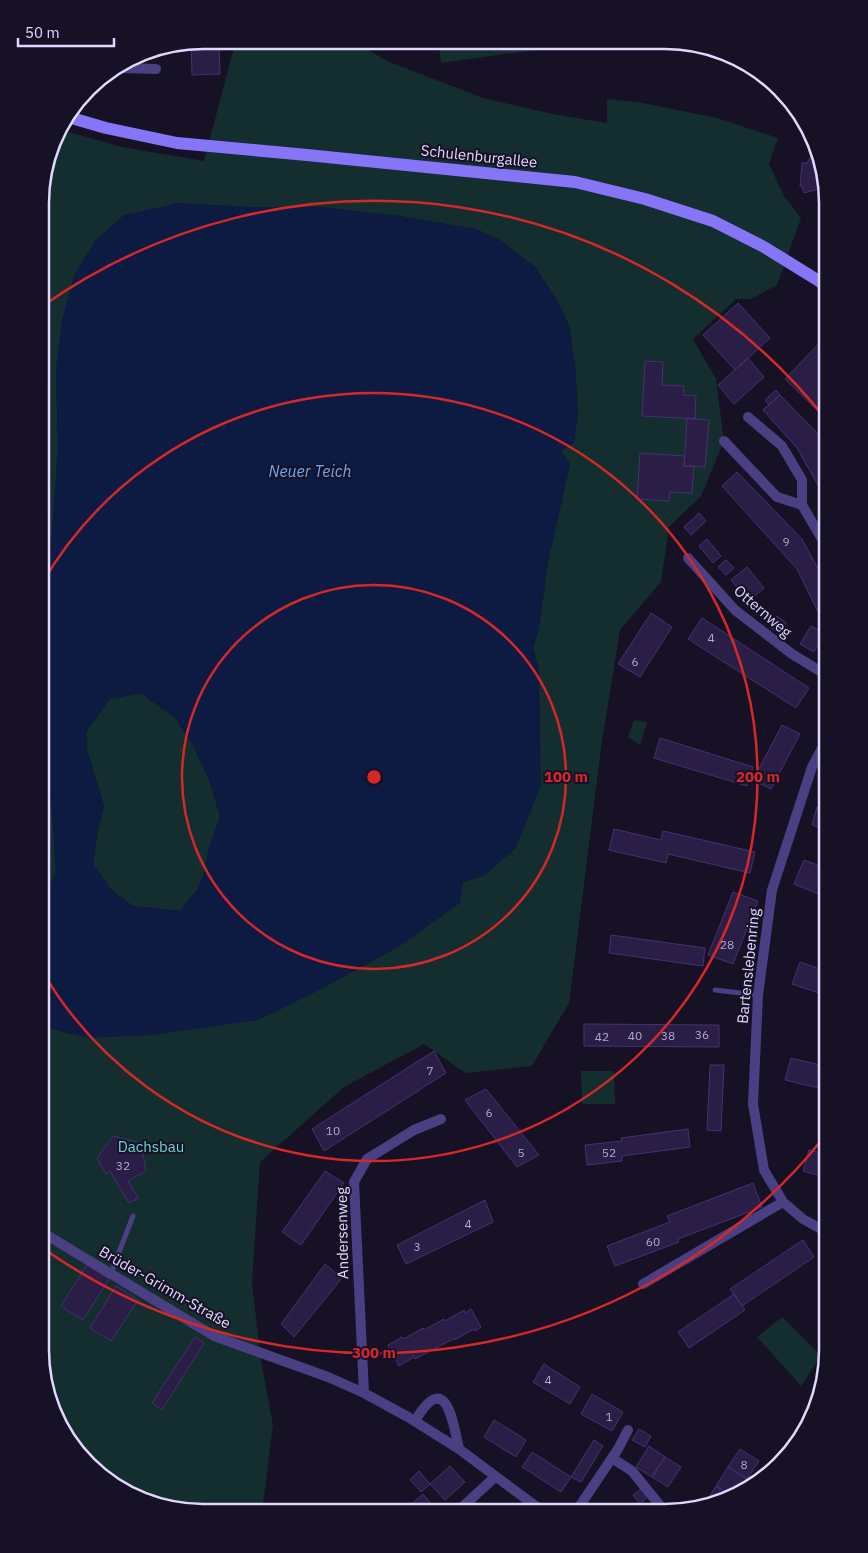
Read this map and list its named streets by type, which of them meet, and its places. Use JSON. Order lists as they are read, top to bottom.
{
  "streets": {
    "street": [
      "Schulenburgallee",
      "Otternweg",
      "Bartenslebenring",
      "Andersenweg",
      "Brüder-Grimm-Straße"
    ]
  },
  "crossings": [
    ["Andersenweg", "Brüder-Grimm-Straße"]
  ],
  "water": ["Neuer Teich"],
  "parks": ["Dachsbau"],
  "house_numbers": [
    "9",
    "4",
    "6",
    "28",
    "36",
    "40",
    "38",
    "42",
    "7",
    "6",
    "10",
    "5",
    "52",
    "32",
    "4",
    "60",
    "3",
    "4",
    "1",
    "8"
  ],
  "scale_bar": "50 m",
  "rings": ["100 m", "200 m", "300 m"]
}
